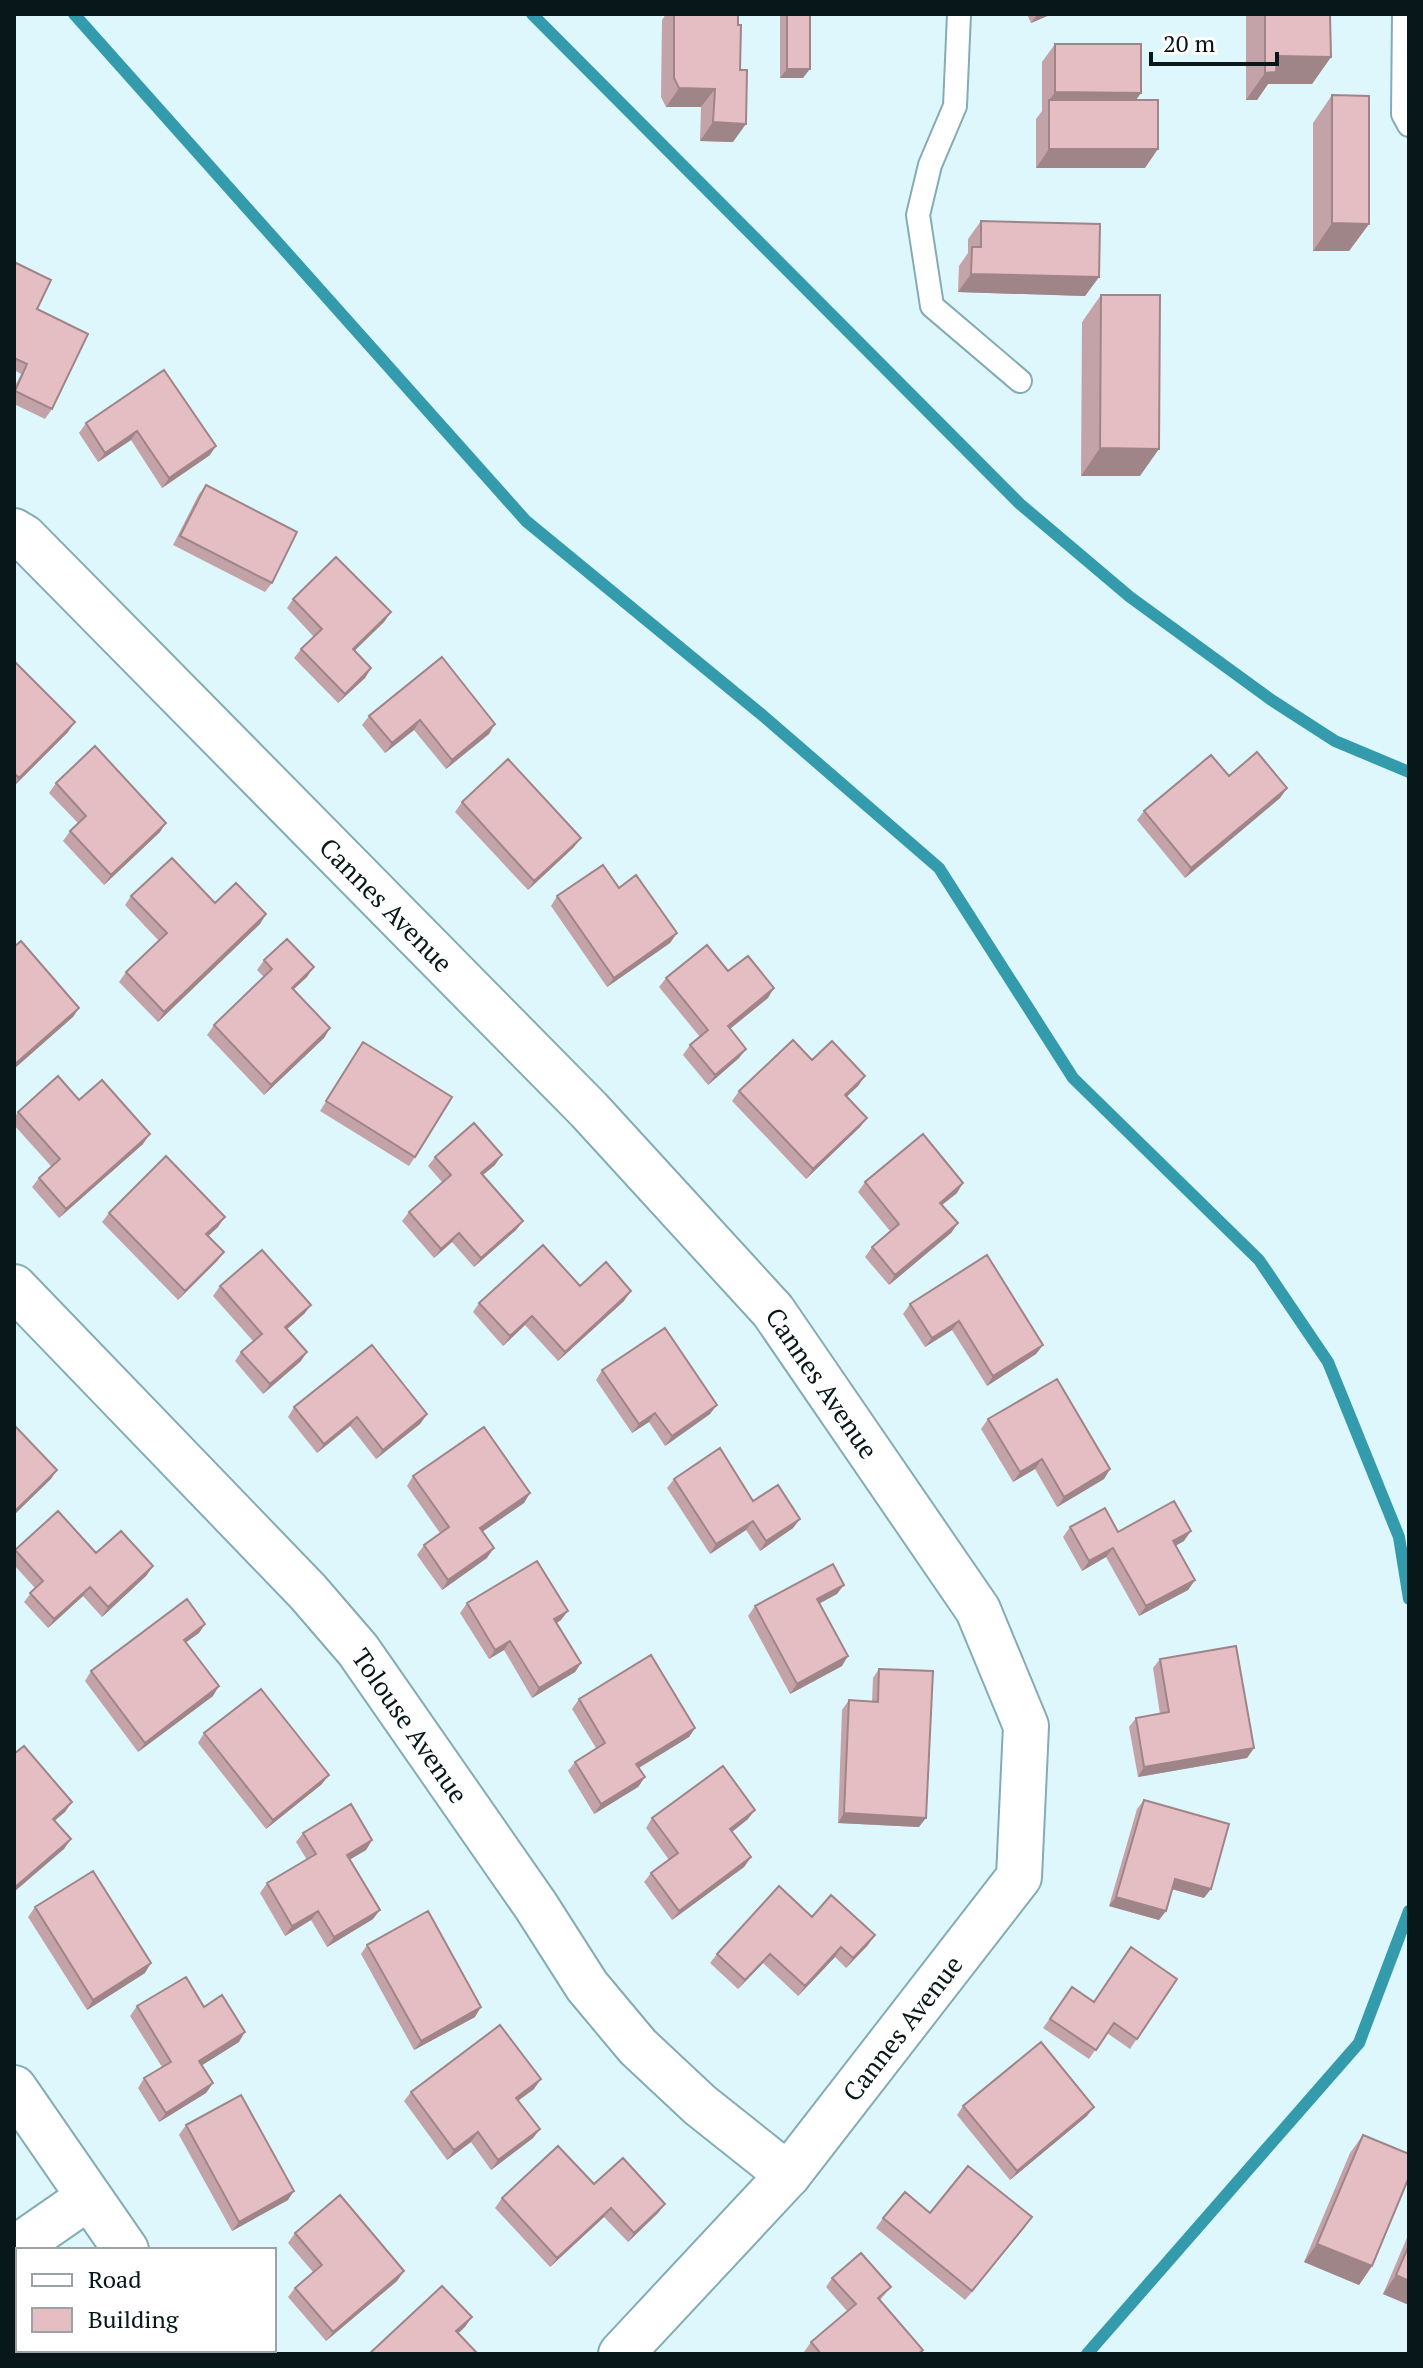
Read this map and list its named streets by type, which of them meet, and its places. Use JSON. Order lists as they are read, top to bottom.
{
  "streets": {
    "street": ["Cannes Avenue", "Tolouse Avenue"]
  },
  "crossings": [
    ["Cannes Avenue", "Tolouse Avenue"]
  ],
  "legend": ["Road", "Building"],
  "scale_bar": "20 m"
}
